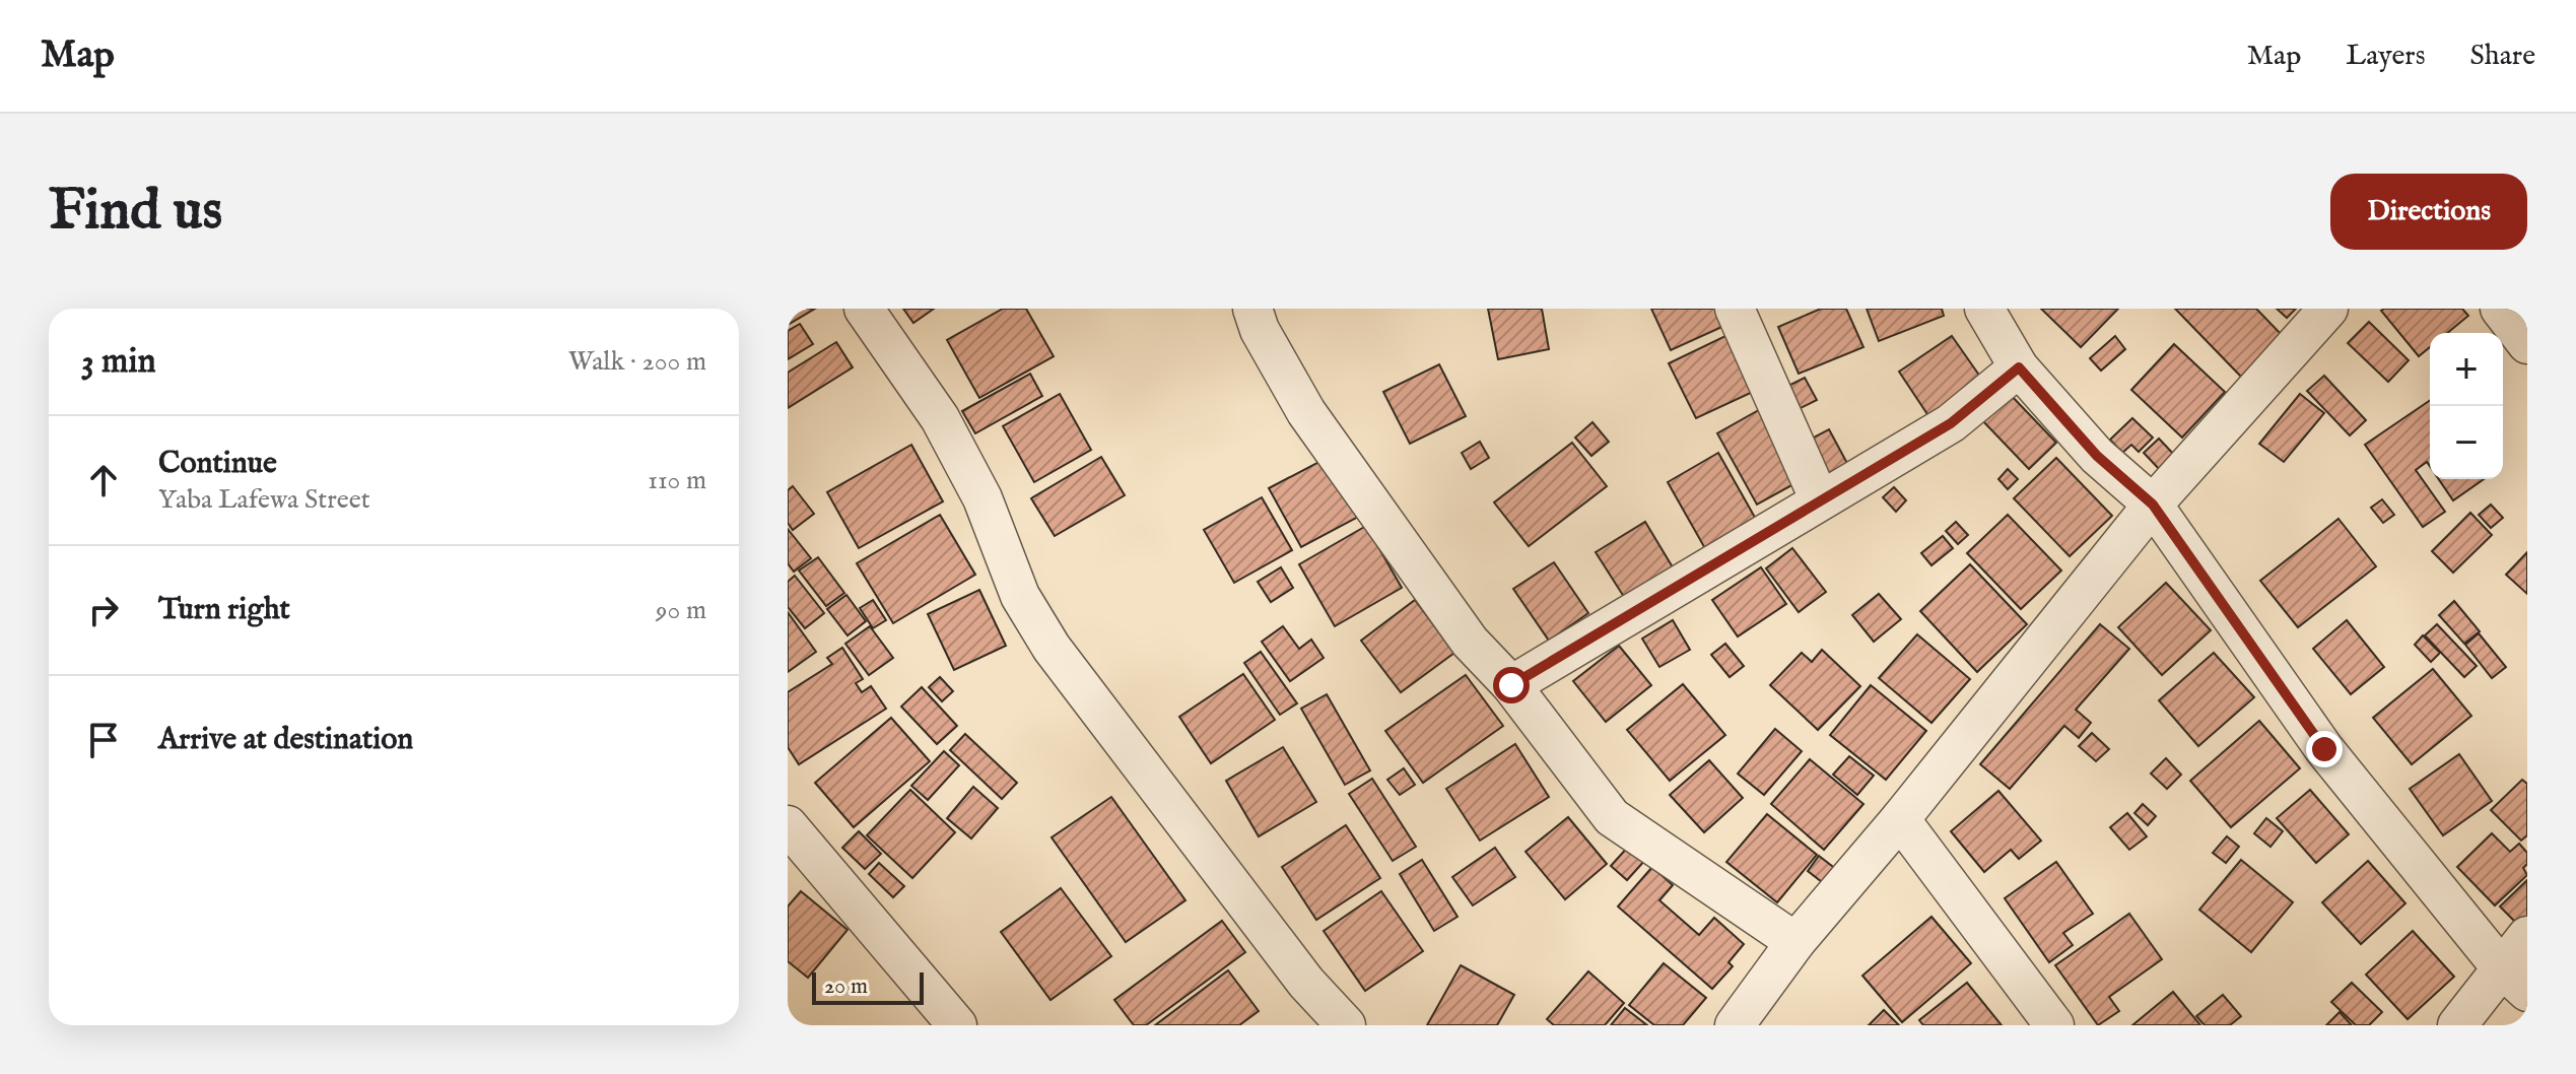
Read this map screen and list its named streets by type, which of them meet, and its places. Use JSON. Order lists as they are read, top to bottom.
{
  "scale_bar": "20 m",
  "page": {
    "header": "Map",
    "nav": ["Map", "Layers", "Share"],
    "buttons": "Directions",
    "title": "Find us",
    "heading": ["3 min", "Walk · 200 m"],
    "map_buttons": ["+", "−"],
    "list": [
      ["Continue", "Yaba Lafewa Street", "110 m"],
      ["Turn right", "90 m"],
      "Arrive at destination"
    ],
    "scale": "20 m"
  }
}
